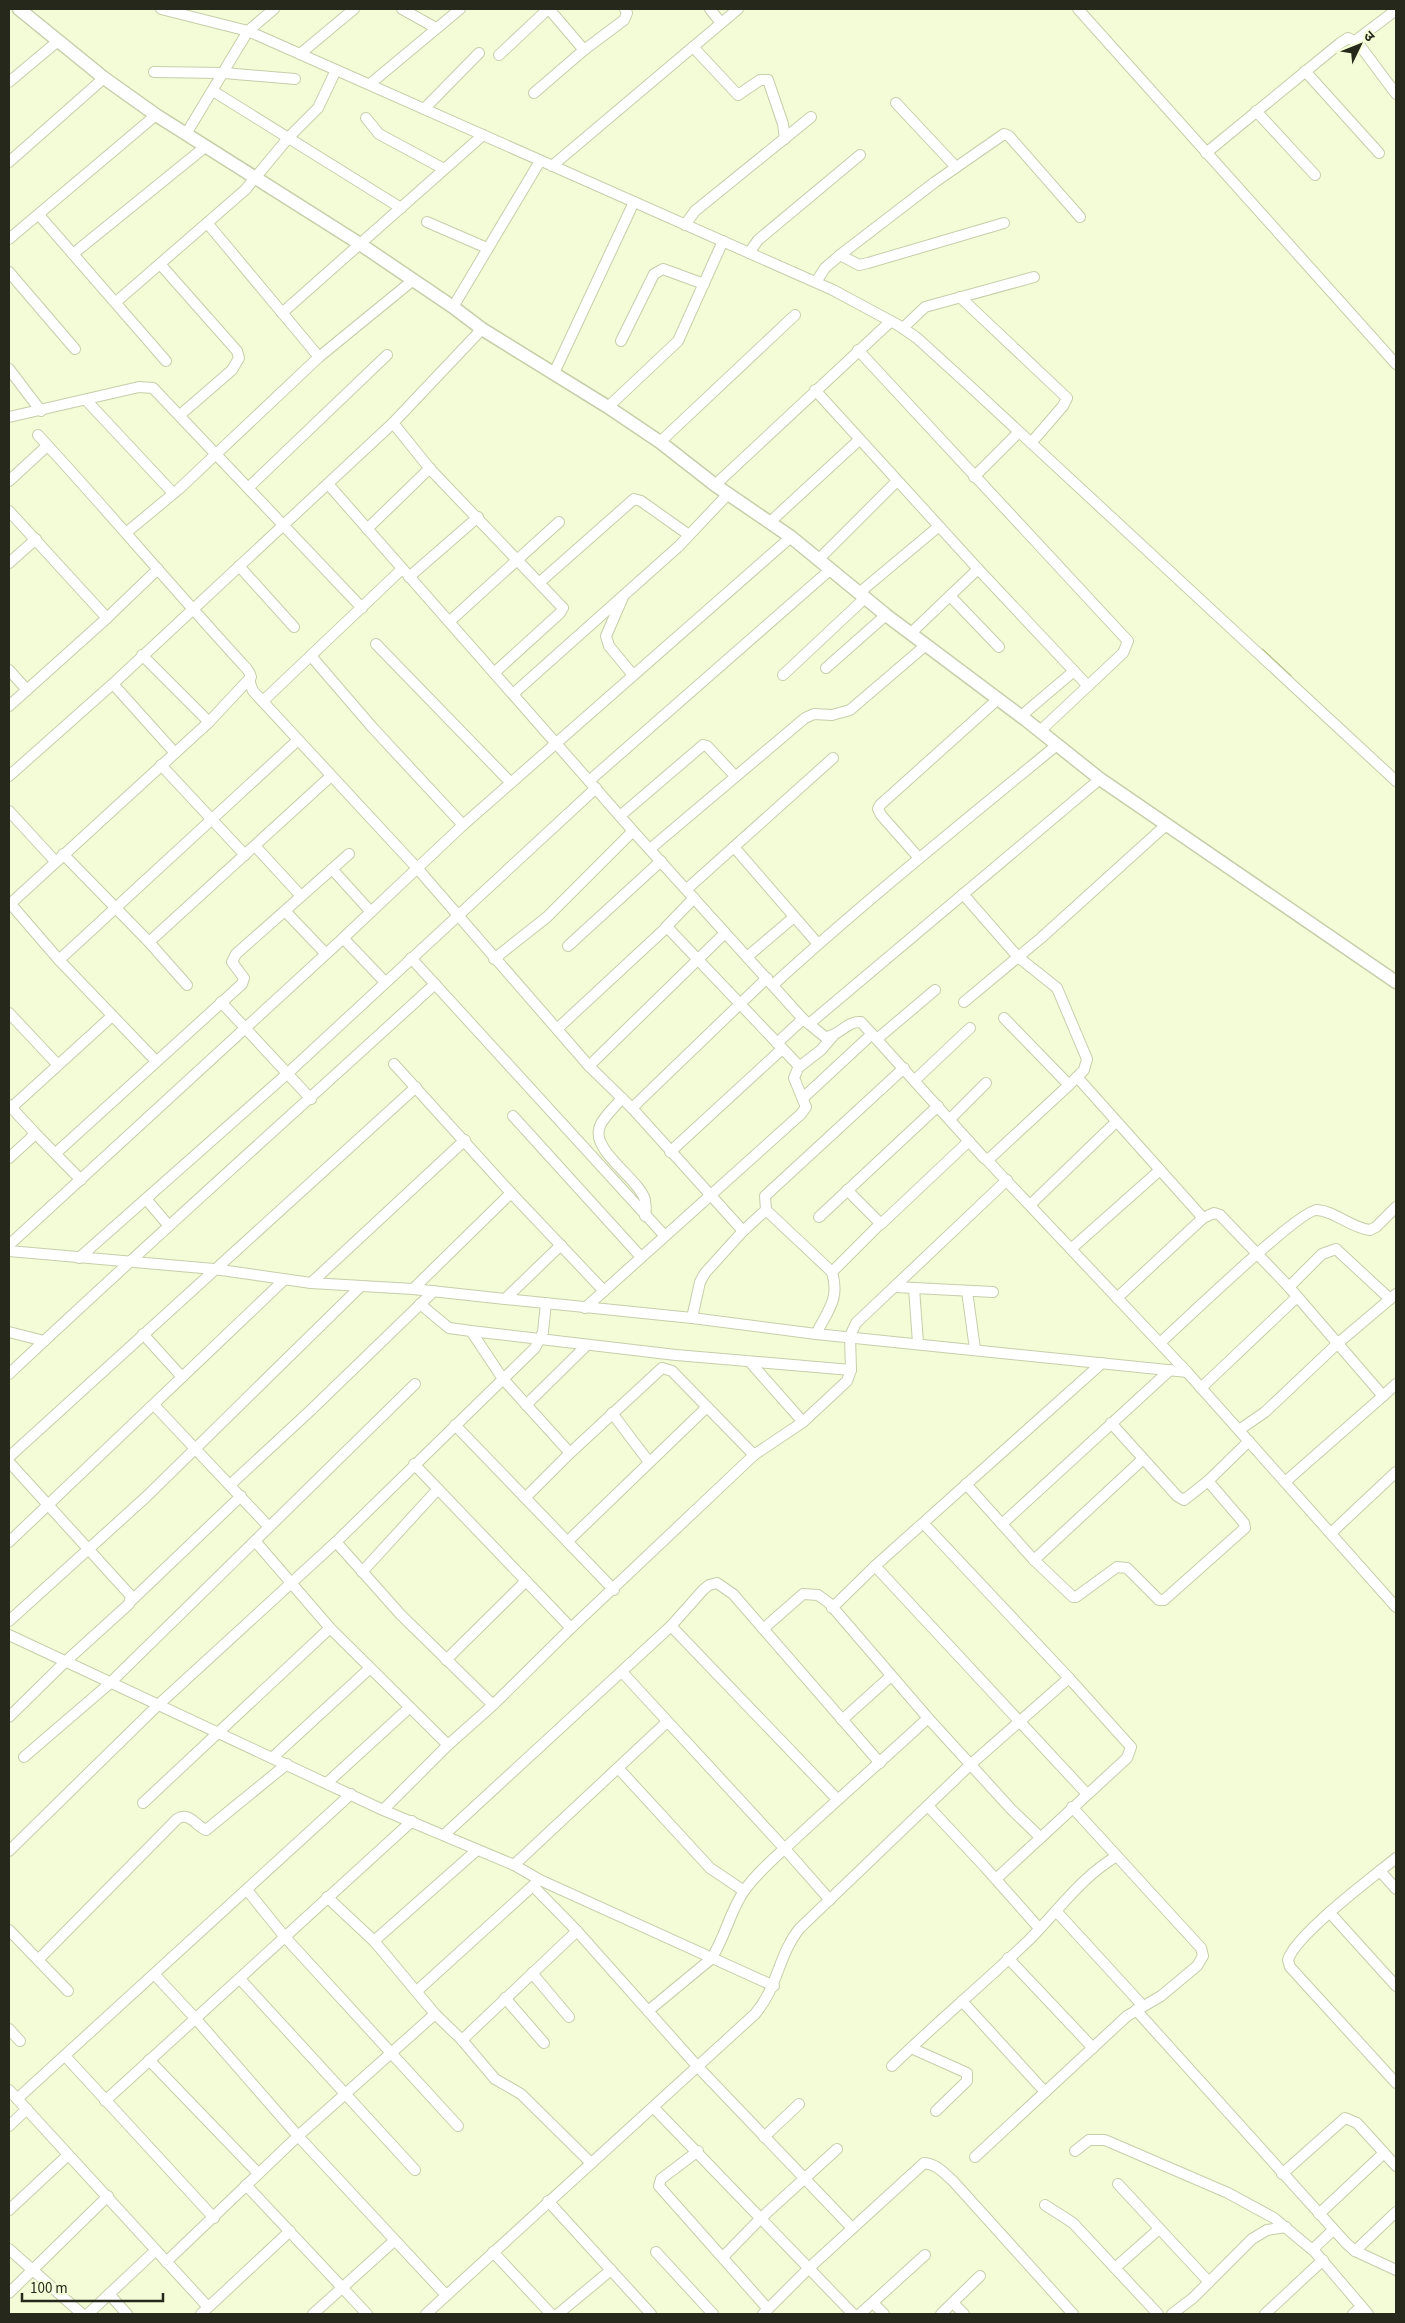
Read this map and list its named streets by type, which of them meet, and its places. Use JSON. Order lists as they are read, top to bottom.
{
  "scale_bar": "100 m",
  "north": "top right"
}
